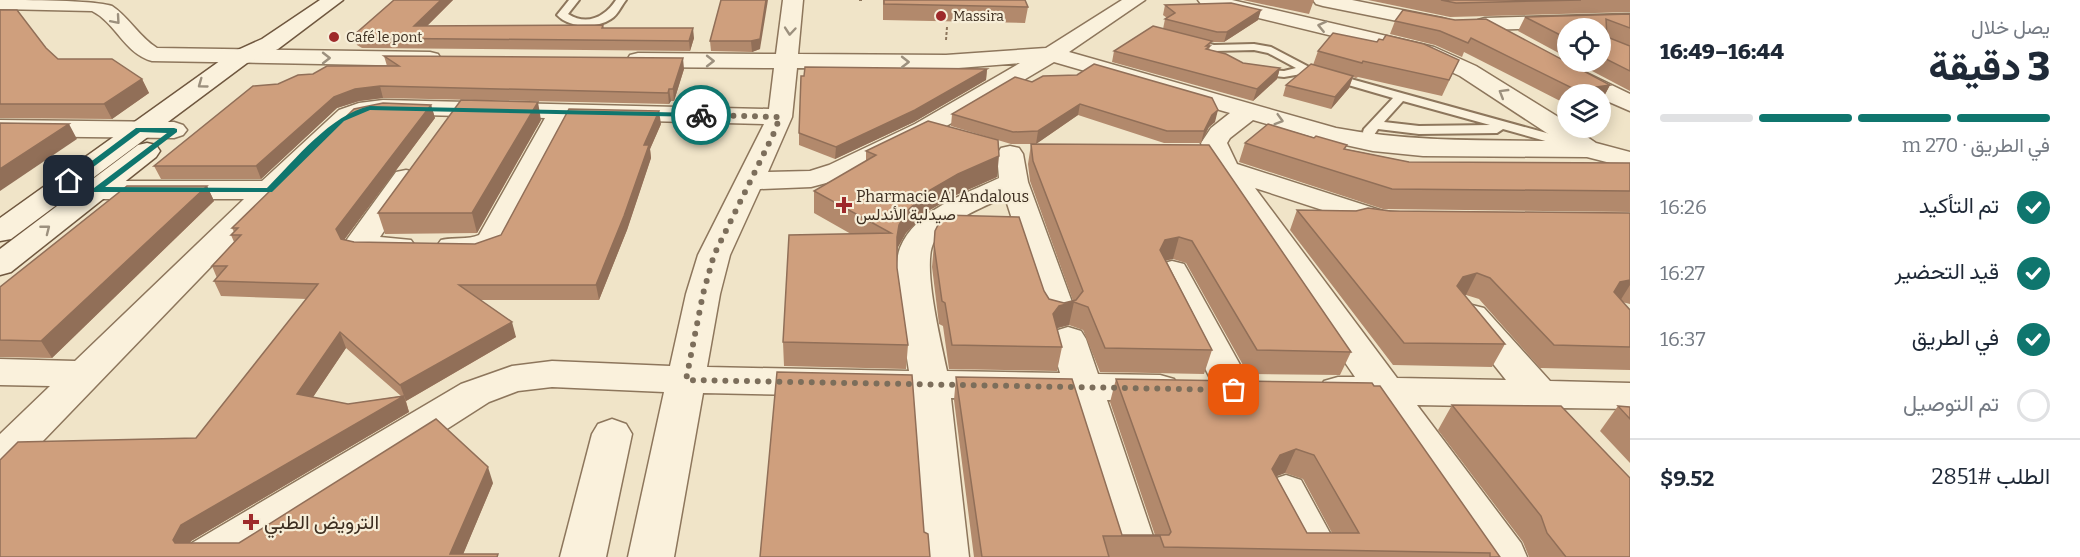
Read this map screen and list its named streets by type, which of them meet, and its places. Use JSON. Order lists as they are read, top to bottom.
{
  "places": {
    "other": ["Massira", "Café le pont"],
    "health": ["Pharmacie Al Andalous صيدلية الأندلس", "الترويض الطبي"]
  },
  "page": {
    "heading": ["3 دقيقة", "يصل خلال", "16:44–16:49"],
    "panel": ["الطلب #2851", "$9.52"],
    "bar": "في الطريق · 270 m",
    "list": [
      ["تم التأكيد", "16:26"],
      ["قيد التحضير", "16:27"],
      ["في الطريق", "16:37"],
      "تم التوصيل"
    ]
  }
}
